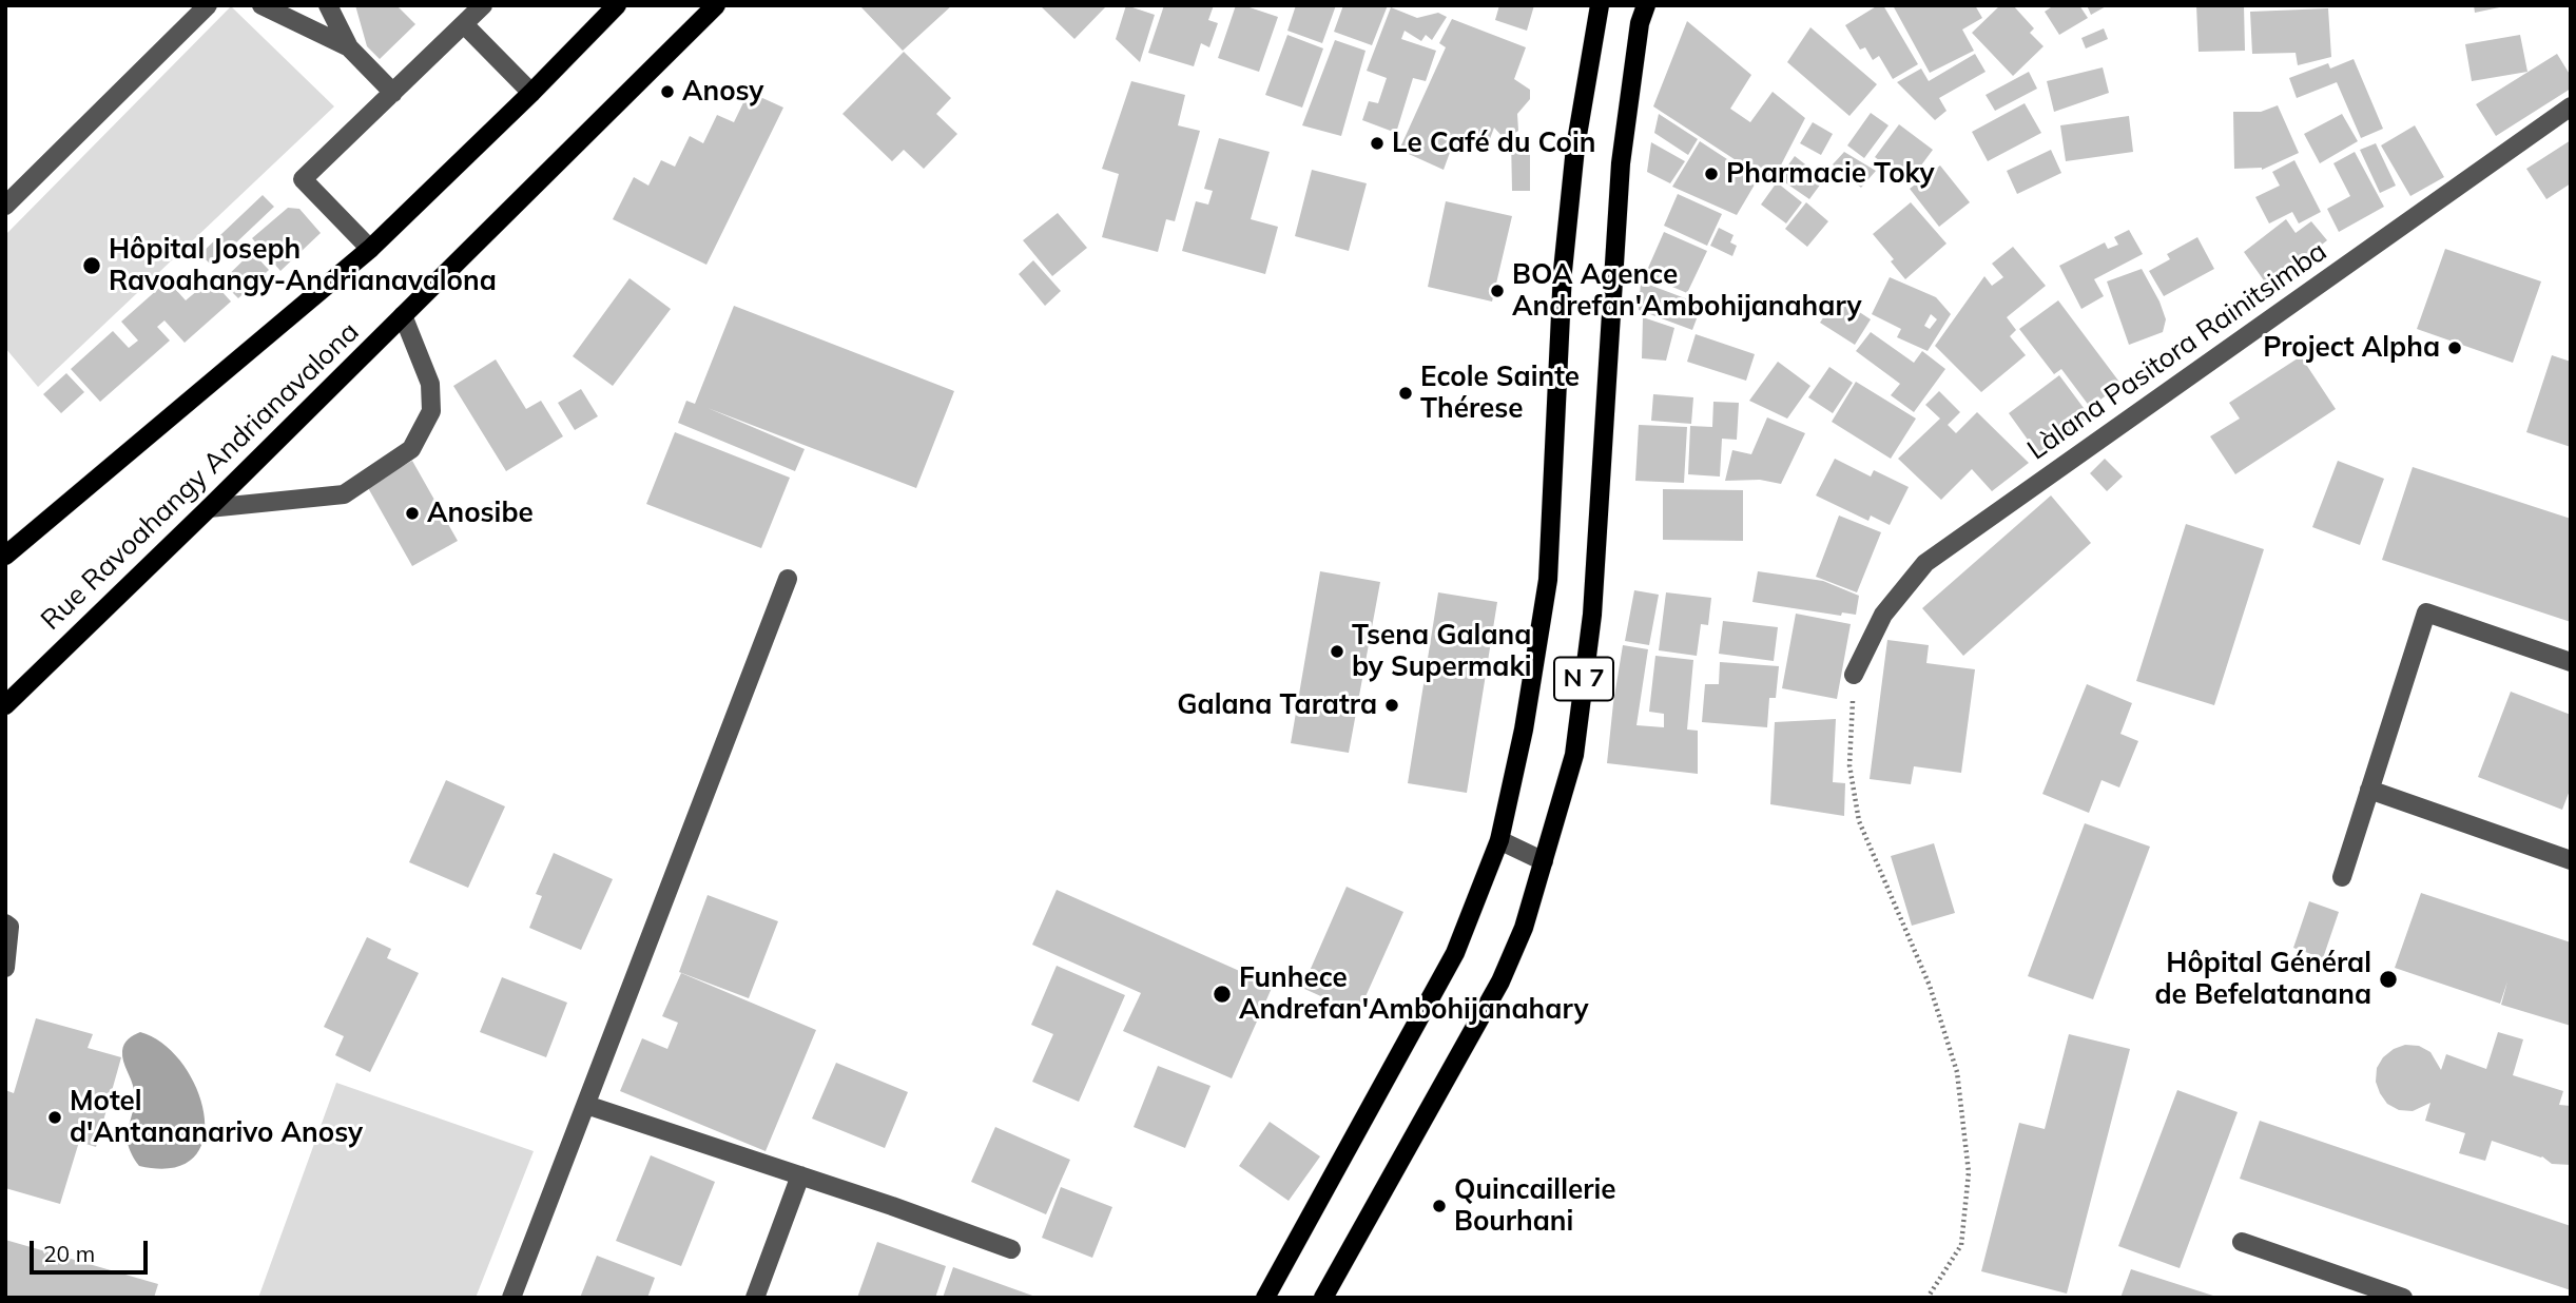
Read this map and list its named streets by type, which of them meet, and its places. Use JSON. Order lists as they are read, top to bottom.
{
  "streets": {
    "main road": ["Rue Ravoahangy Andrianavalona", "N 7"],
    "street": ["Làlana Pasitora Rainitsimba"]
  },
  "places": [
    "Anosy",
    "Le Café du Coin",
    "Pharmacie Toky",
    "Hôpital Joseph Ravoahangy-Andrianavalona",
    "BOA Agence Andrefan'Ambohijanahary",
    "Project Alpha",
    "Ecole Sainte Thérese",
    "Anosibe",
    "Tsena Galana by Supermaki",
    "Galana Taratra",
    "Hôpital Général de Befelatanana",
    "Funhece Andrefan'Ambohijanahary",
    "Motel d'Antananarivo Anosy",
    "Quincaillerie Bourhani"
  ],
  "scale_bar": "20 m"
}
